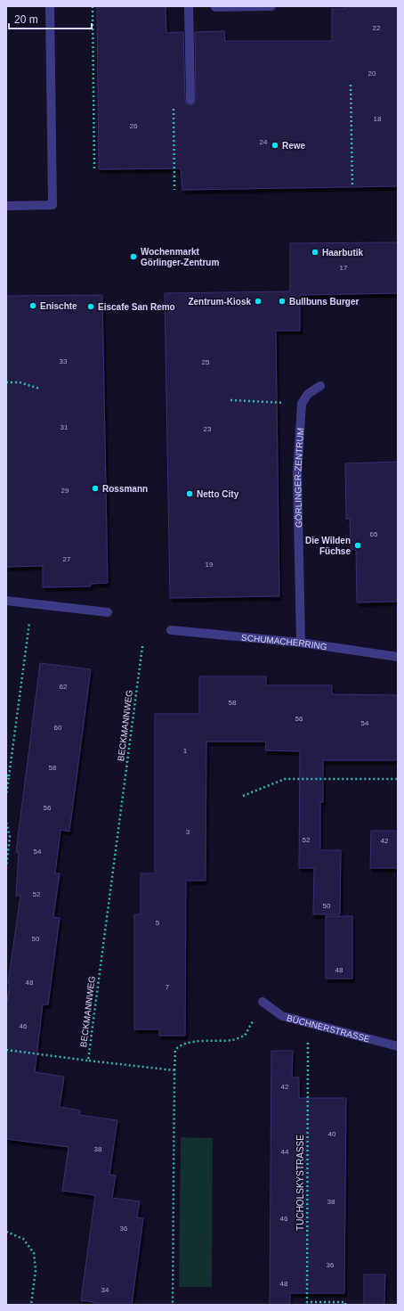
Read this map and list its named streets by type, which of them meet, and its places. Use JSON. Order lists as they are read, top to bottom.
{
  "streets": {
    "street": ["GÖRLINGER-ZENTRUM", "SCHUMACHERRING", "BÜCHNERSTRASSE"],
    "path": ["BECKMANNWEG", "TUCHOLSKYSTRASSE"]
  },
  "crossings": [
    ["GÖRLINGER-ZENTRUM", "SCHUMACHERRING"],
    ["BÜCHNERSTRASSE", "TUCHOLSKYSTRASSE"]
  ],
  "places": [
    "Rewe",
    "Haarbutik",
    "Wochenmarkt Görlinger-Zentrum",
    "Zentrum-Kiosk",
    "Bullbuns Burger",
    "Enischte",
    "Eiscafe San Remo",
    "Rossmann",
    "Netto City",
    "Die Wilden Füchse"
  ],
  "house_numbers": [
    "22",
    "20",
    "18",
    "26",
    "24",
    "17",
    "33",
    "25",
    "31",
    "23",
    "29",
    "65",
    "27",
    "19",
    "62",
    "58",
    "56",
    "54",
    "60",
    "1",
    "58",
    "56",
    "3",
    "52",
    "42",
    "54",
    "52",
    "50",
    "5",
    "50",
    "48",
    "48",
    "7",
    "46",
    "42",
    "40",
    "38",
    "44",
    "38",
    "46",
    "36",
    "36",
    "48",
    "34"
  ],
  "scale_bar": "20 m"
}
